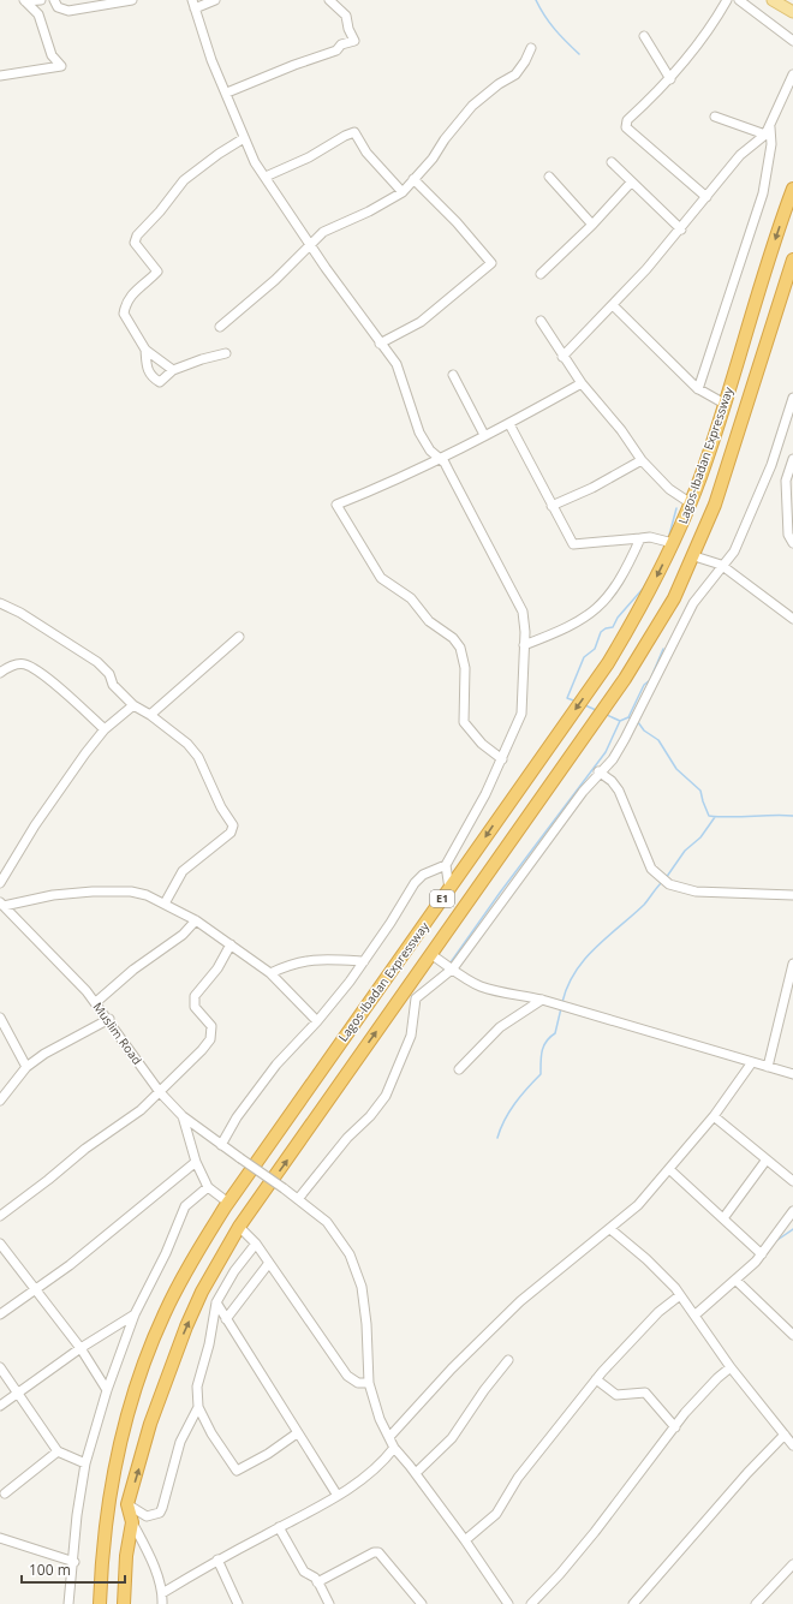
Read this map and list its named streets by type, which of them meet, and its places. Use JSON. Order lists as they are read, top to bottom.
{
  "streets": {
    "highway": ["Lagos-Ibadan Expressway", "E1"],
    "street": ["Muslim Road"]
  },
  "scale_bar": "100 m"
}
